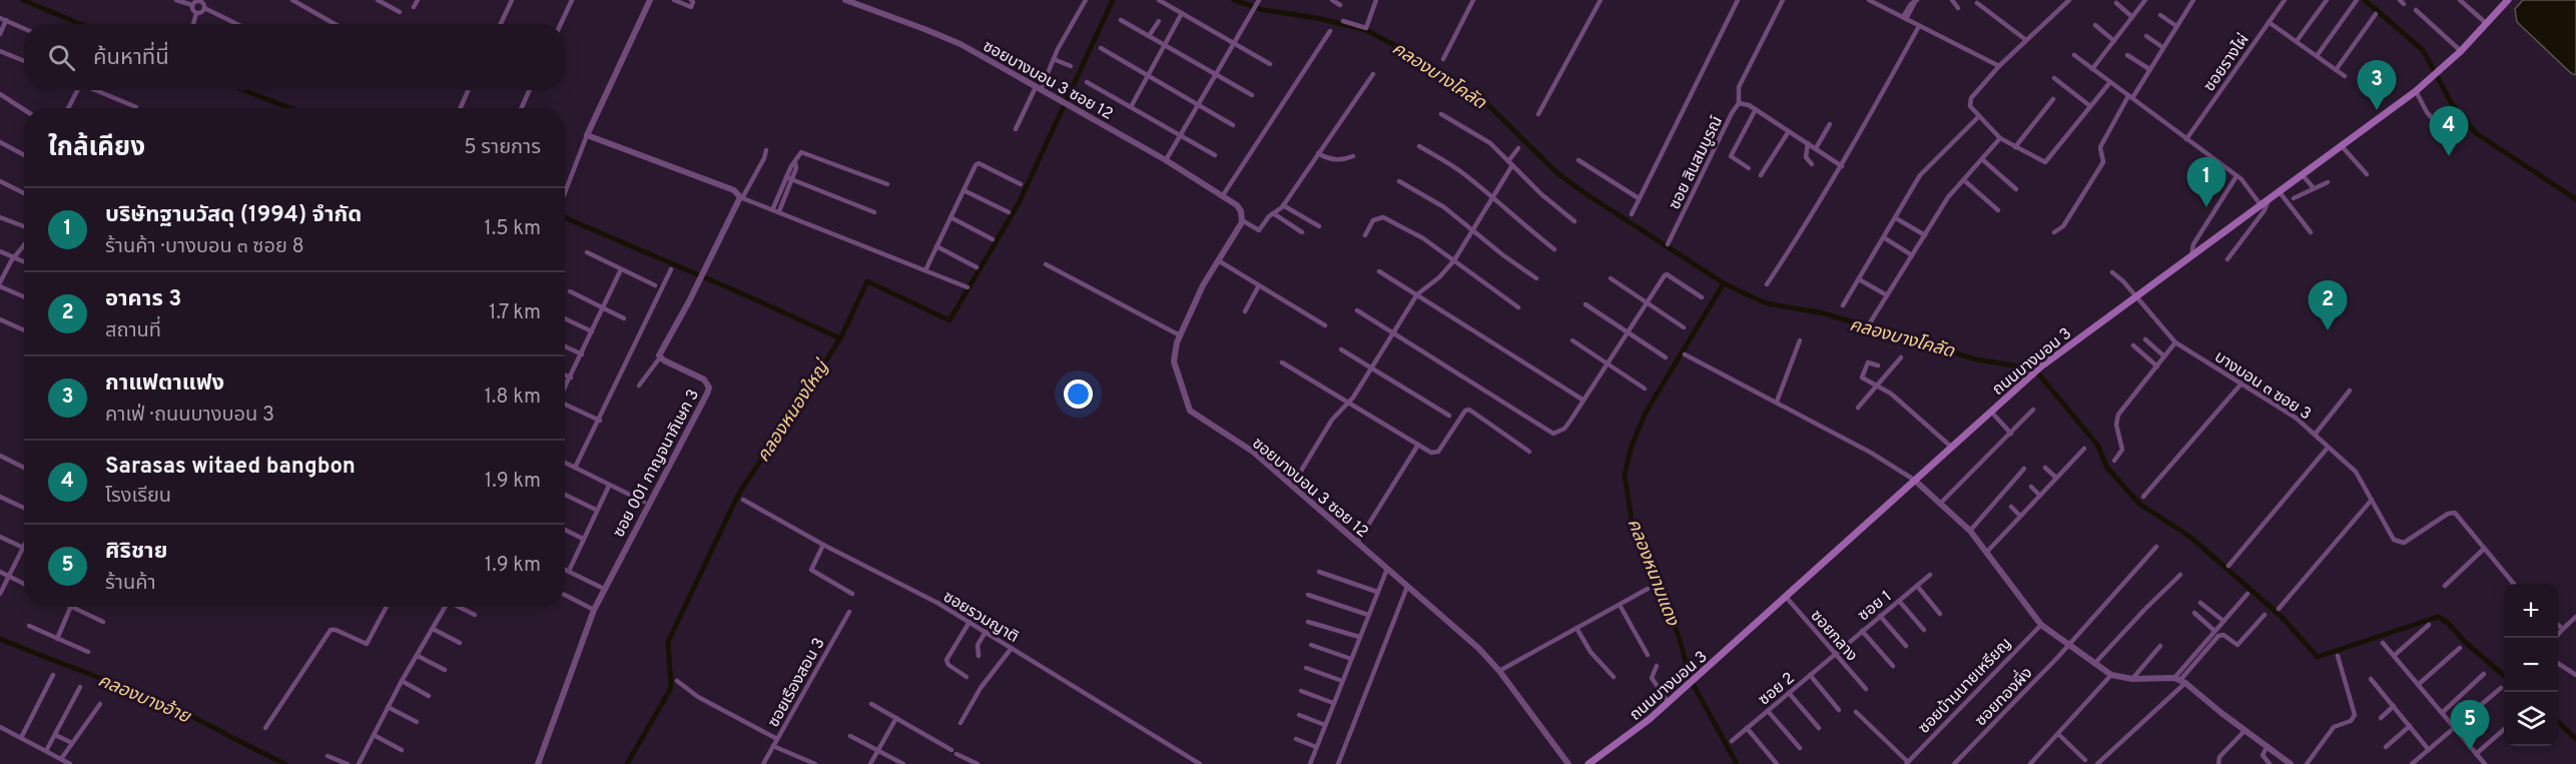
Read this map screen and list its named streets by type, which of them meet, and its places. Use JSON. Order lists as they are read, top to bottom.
{
  "streets": {
    "main road": ["ถนนบางบอน 3"],
    "street": [
      "ซอยรางไผ่",
      "ซอยบางบอน 3 ซอย 12",
      "ซอย สินสมบูรณ์",
      "บางบอน ๓ ซอย 3",
      "ซอย 001 กาญจนาภิเษก 3",
      "ซอย 1",
      "ซอยรวมญาติ",
      "ซอยกลาง",
      "ซอยเรืองสอน 3",
      "ซอยบ้านนายเหรียญ",
      "ซอย 2",
      "ซอยทองผึ่ง"
    ]
  },
  "crossings": [
    ["ถนนบางบอน 3", "บางบอน ๓ ซอย 3"],
    ["ถนนบางบอน 3", "ซอยกลาง"],
    ["ซอย 1", "ซอยกลาง"],
    ["ซอย 1", "ซอย 2"],
    ["ซอยกลาง", "ซอย 2"]
  ],
  "water": [
    "คลองบางโคลัด",
    "คลองหนองใหญ่",
    "คลองหนามแดง",
    "คลองบางอ้าย"
  ],
  "page": {
    "search": "ค้นหาที่นี่",
    "pins": [
      "3",
      "4",
      "1",
      "2",
      "5"
    ],
    "heading": ["ใกล้เคียง", "5 รายการ"],
    "list": [
      {
        "mark": "1",
        "name": "บริษัทฐานวัสดุ (1994) จำกัด",
        "note": "ร้านค้า · บางบอน ๓ ซอย 8",
        "value": "1.5 km"
      },
      {
        "mark": "2",
        "name": "อาคาร 3",
        "note": "สถานที่",
        "value": "1.7 km"
      },
      {
        "mark": "3",
        "name": "กาแฟตาแฟง",
        "note": "คาเฟ่ · ถนนบางบอน 3",
        "value": "1.8 km"
      },
      {
        "mark": "4",
        "name": "Sarasas witaed bangbon",
        "note": "โรงเรียน",
        "value": "1.9 km"
      },
      {
        "mark": "5",
        "name": "ศิริชาย",
        "note": "ร้านค้า",
        "value": "1.9 km"
      }
    ],
    "map_buttons": ["+", "−"]
  }
}
